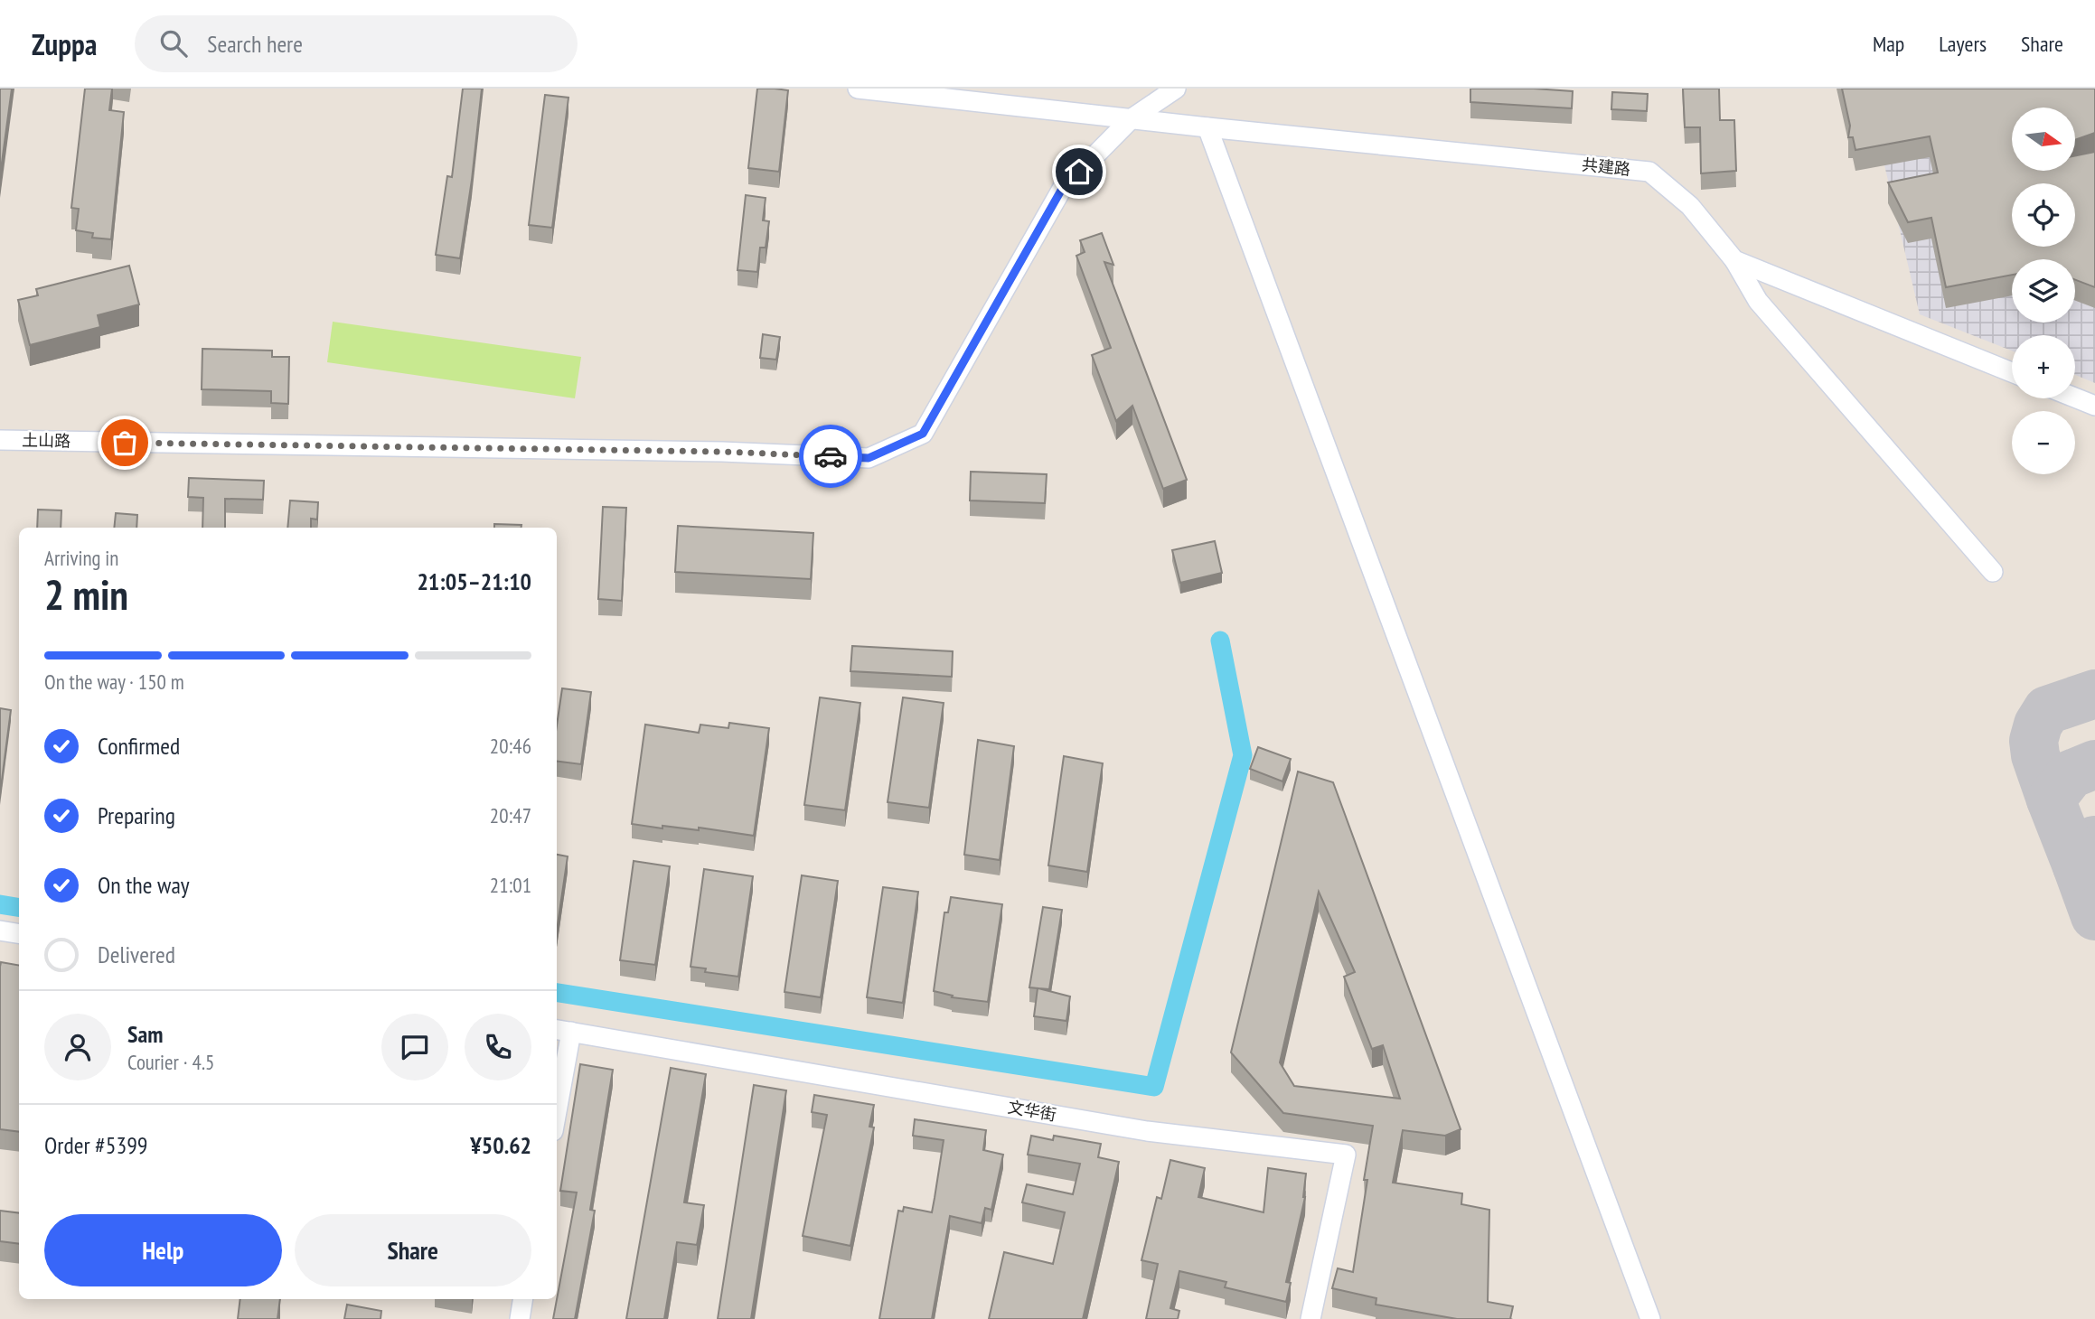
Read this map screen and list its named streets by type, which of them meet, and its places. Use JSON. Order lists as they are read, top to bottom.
{
  "streets": {
    "street": ["共建路", "土山路", "文华街"]
  },
  "crossings": [
    ["共建路", "土山路"]
  ],
  "north": "right",
  "page": {
    "header": "Zuppa",
    "search": "Search here",
    "nav": ["Map", "Layers", "Share"],
    "map_buttons": ["+", "−"],
    "heading": ["2 min", "Arriving in", "21:05–21:10"],
    "panel": [
      "Sam",
      "Courier · 4.5",
      "Order #5399",
      "¥50.62"
    ],
    "bar": "On the way · 150 m",
    "list": [
      ["Confirmed", "20:46"],
      ["Preparing", "20:47"],
      ["On the way", "21:01"],
      "Delivered"
    ],
    "buttons": ["Help", "Share"]
  }
}
